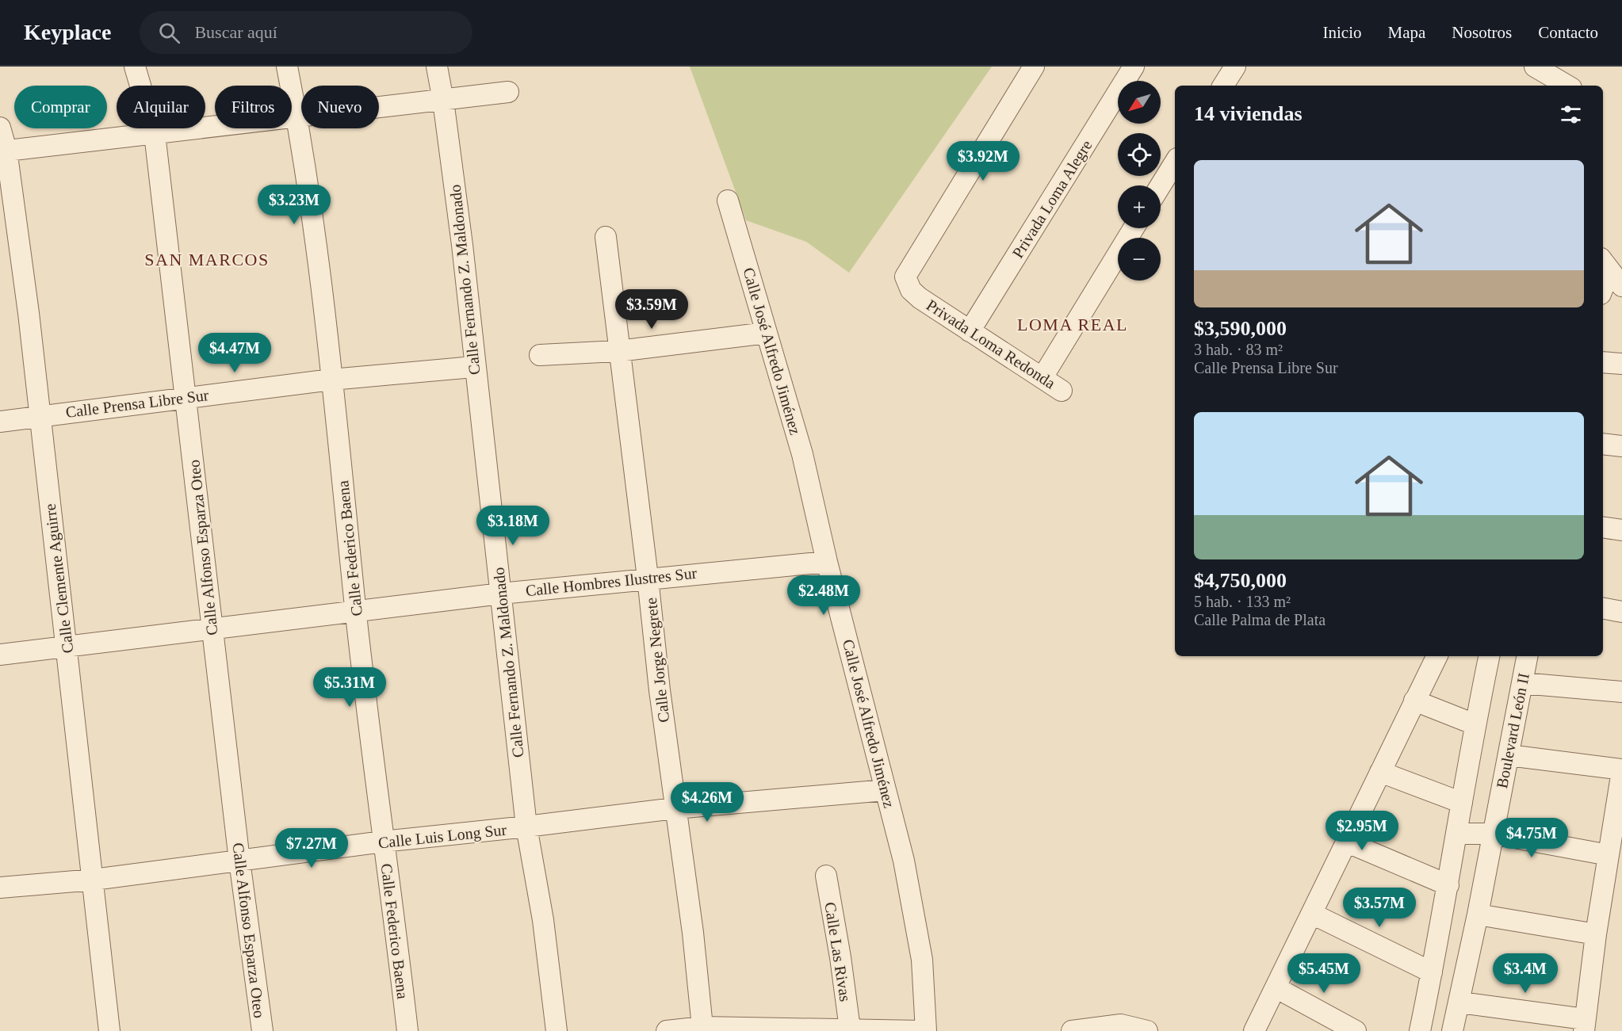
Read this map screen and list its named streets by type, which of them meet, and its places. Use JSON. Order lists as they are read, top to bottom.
{
  "streets": {
    "street": [
      "Privada Loma Alegre",
      "Calle Fernando Z. Maldonado",
      "Privada Loma Redonda",
      "Calle José Alfredo Jiménez",
      "Calle Prensa Libre Sur",
      "Calle Alfonso Esparza Oteo",
      "Calle Federico Baena",
      "Calle Clemente Aguirre",
      "Calle Hombres Ilustres Sur",
      "Calle Jorge Negrete",
      "Boulevard León II",
      "Calle Luis Long Sur",
      "Calle Las Rivas"
    ]
  },
  "crossings": [
    ["Privada Loma Alegre", "Privada Loma Redonda"],
    ["Calle Fernando Z. Maldonado", "Calle Prensa Libre Sur"],
    ["Calle Fernando Z. Maldonado", "Calle Hombres Ilustres Sur"],
    ["Calle Fernando Z. Maldonado", "Calle Luis Long Sur"],
    ["Calle José Alfredo Jiménez", "Calle Hombres Ilustres Sur"],
    ["Calle José Alfredo Jiménez", "Calle Luis Long Sur"],
    ["Calle Prensa Libre Sur", "Calle Alfonso Esparza Oteo"],
    ["Calle Prensa Libre Sur", "Calle Federico Baena"],
    ["Calle Prensa Libre Sur", "Calle Clemente Aguirre"],
    ["Calle Alfonso Esparza Oteo", "Calle Hombres Ilustres Sur"],
    ["Calle Alfonso Esparza Oteo", "Calle Luis Long Sur"],
    ["Calle Federico Baena", "Calle Hombres Ilustres Sur"],
    ["Calle Federico Baena", "Calle Luis Long Sur"],
    ["Calle Clemente Aguirre", "Calle Hombres Ilustres Sur"],
    ["Calle Clemente Aguirre", "Calle Luis Long Sur"],
    ["Calle Hombres Ilustres Sur", "Calle Jorge Negrete"],
    ["Calle Jorge Negrete", "Calle Luis Long Sur"]
  ],
  "districts": ["SAN MARCOS", "LOMA REAL"],
  "north": "bottom left",
  "page": {
    "header": "Keyplace",
    "search": "Buscar aquí",
    "nav": [
      "Inicio",
      "Mapa",
      "Nosotros",
      "Contacto"
    ],
    "map_buttons": ["+", "−"],
    "chip": [
      "Comprar",
      "Alquilar",
      "Filtros",
      "Nuevo"
    ],
    "heading": "14 viviendas",
    "price": [
      "$3.92M",
      "$3.23M",
      "$3.59M",
      "$4.47M",
      "$3.18M",
      "$2.48M",
      "$5.31M",
      "$4.26M",
      "$2.95M",
      "$4.75M",
      "$7.27M",
      "$3.57M",
      "$5.45M",
      "$3.4M"
    ],
    "list": [
      {
        "name": "$3,590,000",
        "note": "3 hab. · 83 m² · Calle Prensa Libre Sur"
      },
      {
        "name": "$4,750,000",
        "note": "5 hab. · 133 m² · Calle Palma de Plata"
      }
    ]
  }
}
